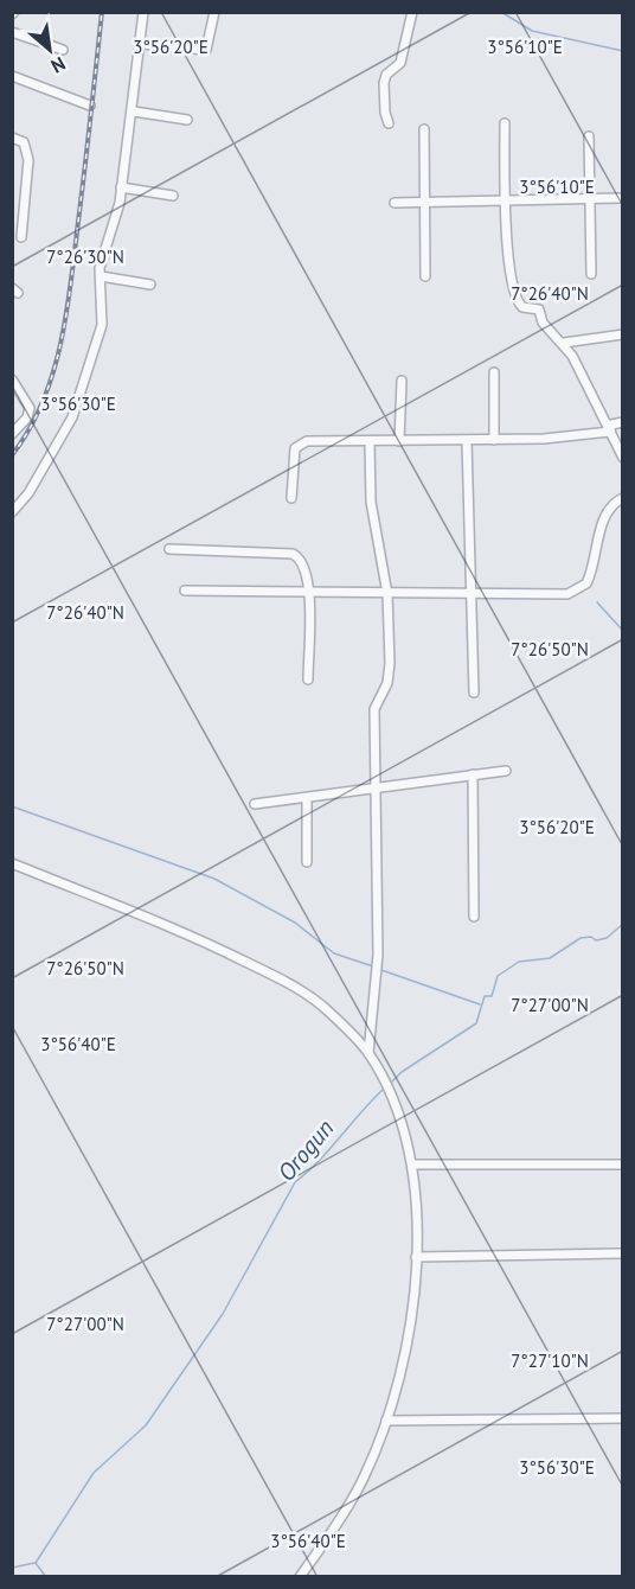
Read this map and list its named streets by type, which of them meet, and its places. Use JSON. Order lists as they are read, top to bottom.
{
  "water": ["Orogun"],
  "north": "bottom right",
  "coordinates": [
    "3°56'20\"E",
    "3°56'10\"E",
    "7°26'30\"N",
    "7°26'40\"N",
    "3°56'30\"E",
    "7°26'50\"N",
    "7°27'00\"N",
    "3°56'40\"E",
    "7°27'10\"N"
  ]
}
